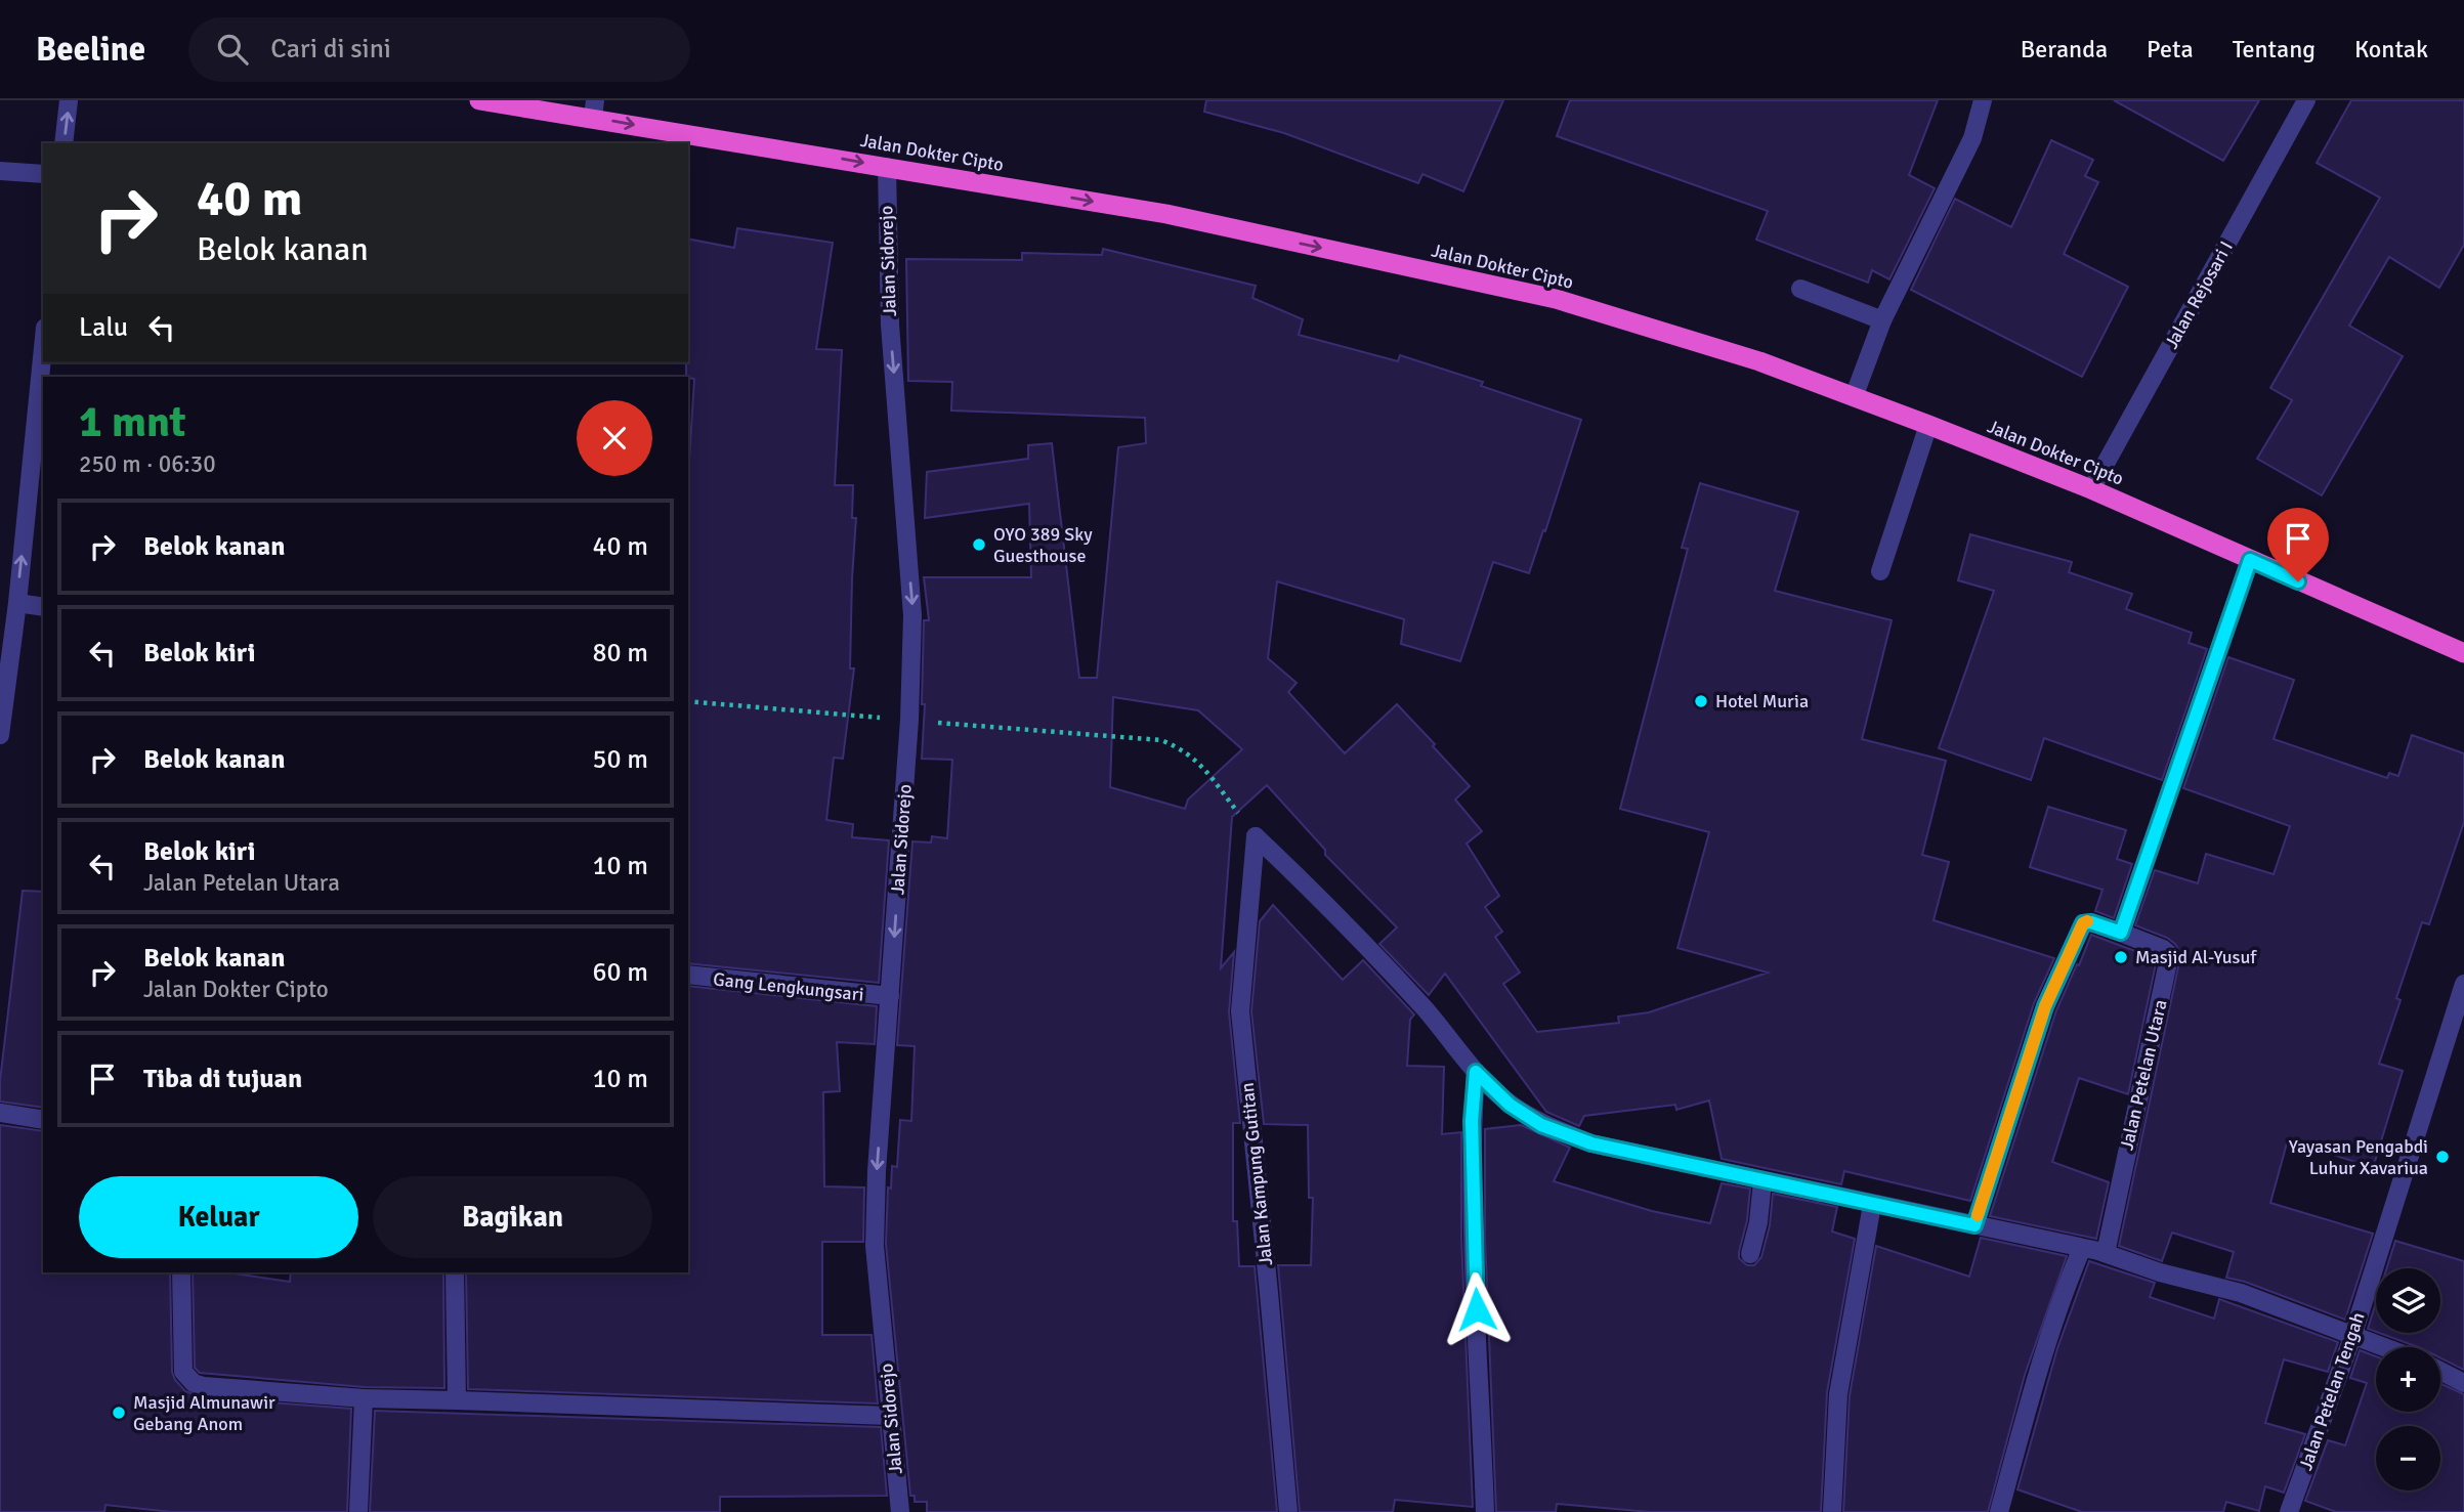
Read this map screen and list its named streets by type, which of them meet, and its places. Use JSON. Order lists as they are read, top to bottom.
{
  "streets": {
    "highway": ["Jalan Dokter Cipto"],
    "street": [
      "Jalan Sidorejo",
      "Jalan Rejosari I",
      "Gang Lengkungsari",
      "Jalan Petelan Utara",
      "Jalan Kampung Gutitan",
      "Jalan Petelan Tengah"
    ]
  },
  "crossings": [
    ["Jalan Dokter Cipto", "Jalan Sidorejo"],
    ["Jalan Dokter Cipto", "Jalan Rejosari I"],
    ["Jalan Sidorejo", "Gang Lengkungsari"]
  ],
  "one_way": ["Jalan Dokter Cipto", "Jalan Sidorejo"],
  "places": [
    "OYO 389 Sky Guesthouse",
    "Hotel Muria",
    "Masjid Al-Yusuf",
    "Yayasan Pengabdi Luhur Xavariua",
    "Masjid Almunawir Gebang Anom"
  ],
  "page": {
    "header": "Beeline",
    "search": "Cari di sini",
    "nav": [
      "Beranda",
      "Peta",
      "Tentang",
      "Kontak"
    ],
    "turn": ["40 m", "Belok kanan"],
    "then": "Lalu",
    "heading": ["1 mnt", "250 m · 06:30"],
    "list": [
      {
        "name": "Belok kanan",
        "value": "40 m"
      },
      {
        "name": "Belok kiri",
        "value": "80 m"
      },
      {
        "name": "Belok kanan",
        "value": "50 m"
      },
      {
        "name": "Belok kiri",
        "note": "Jalan Petelan Utara",
        "value": "10 m"
      },
      {
        "name": "Belok kanan",
        "note": "Jalan Dokter Cipto",
        "value": "60 m"
      },
      {
        "name": "Tiba di tujuan",
        "value": "10 m"
      }
    ],
    "buttons": ["Keluar", "Bagikan"],
    "map_buttons": ["+", "−"]
  }
}
